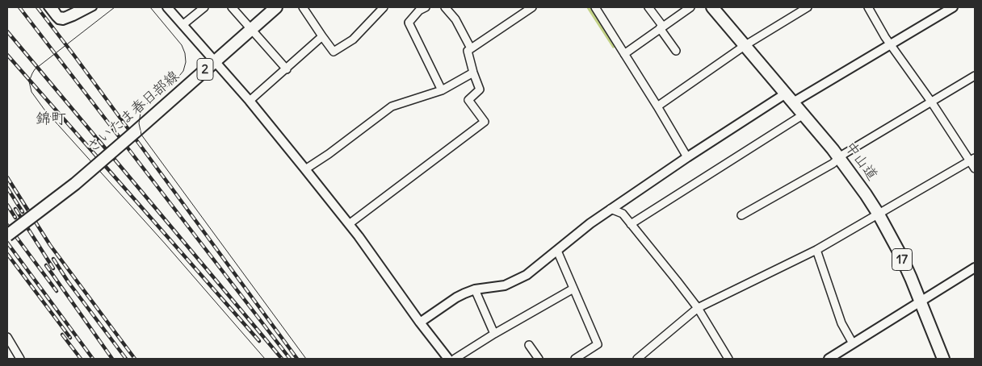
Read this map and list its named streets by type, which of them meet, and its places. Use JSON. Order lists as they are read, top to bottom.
{
  "streets": {
    "main road": [
      "2",
      "さいたま春日部線",
      "中山道",
      "17"
    ]
  },
  "districts": ["錦町"]
}
